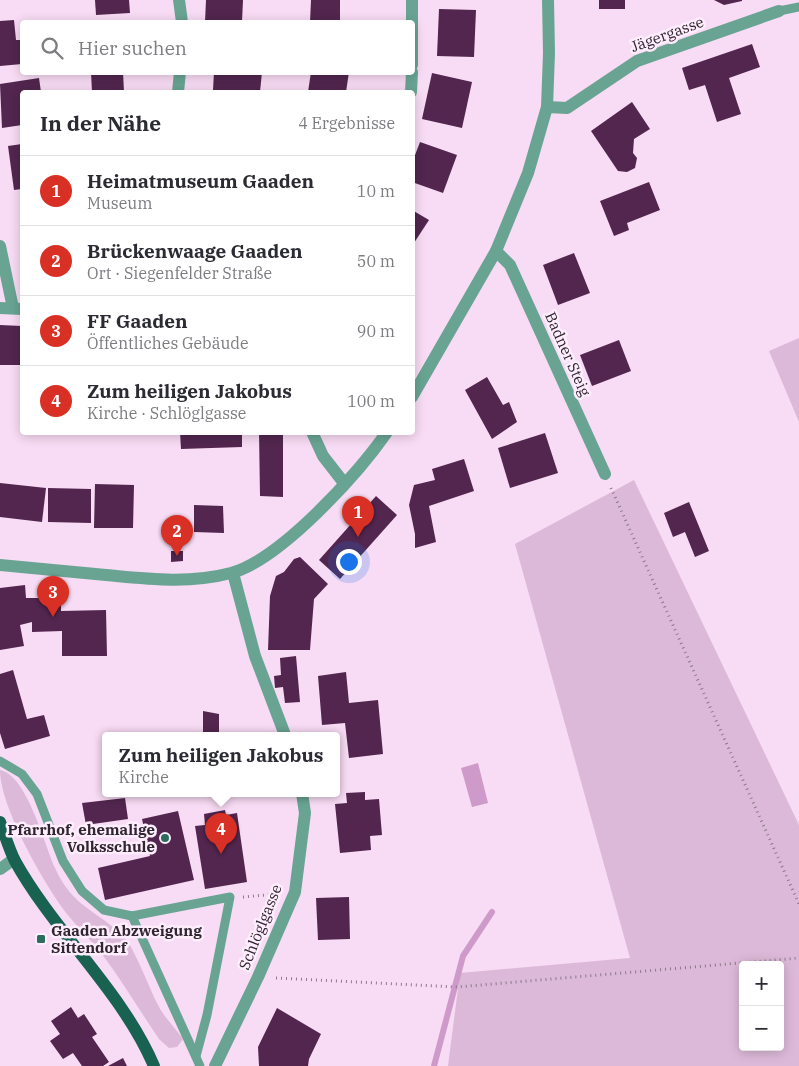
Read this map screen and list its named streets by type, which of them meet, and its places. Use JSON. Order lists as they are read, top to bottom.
{
  "streets": {
    "street": ["Jägergasse", "Badner Steig", "Schlöglgasse"]
  },
  "places": {
    "other": ["Pfarrhof, ehemalige Volksschule"],
    "transit": ["Gaaden Abzweigung Sittendorf"]
  },
  "page": {
    "search": "Hier suchen",
    "heading": ["In der Nähe", "4 Ergebnisse"],
    "list": [
      {
        "mark": "1",
        "name": "Heimatmuseum Gaaden",
        "note": "Museum",
        "value": "10 m"
      },
      {
        "mark": "2",
        "name": "Brückenwaage Gaaden",
        "note": "Ort · Siegenfelder Straße",
        "value": "50 m"
      },
      {
        "mark": "3",
        "name": "FF Gaaden",
        "note": "Öffentliches Gebäude",
        "value": "90 m"
      },
      {
        "mark": "4",
        "name": "Zum heiligen Jakobus",
        "note": "Kirche · Schlöglgasse",
        "value": "100 m"
      }
    ],
    "pins": [
      "1",
      "2",
      "3",
      "4"
    ],
    "popup": ["Zum heiligen Jakobus", "Kirche"],
    "map_buttons": ["+", "−"]
  }
}
